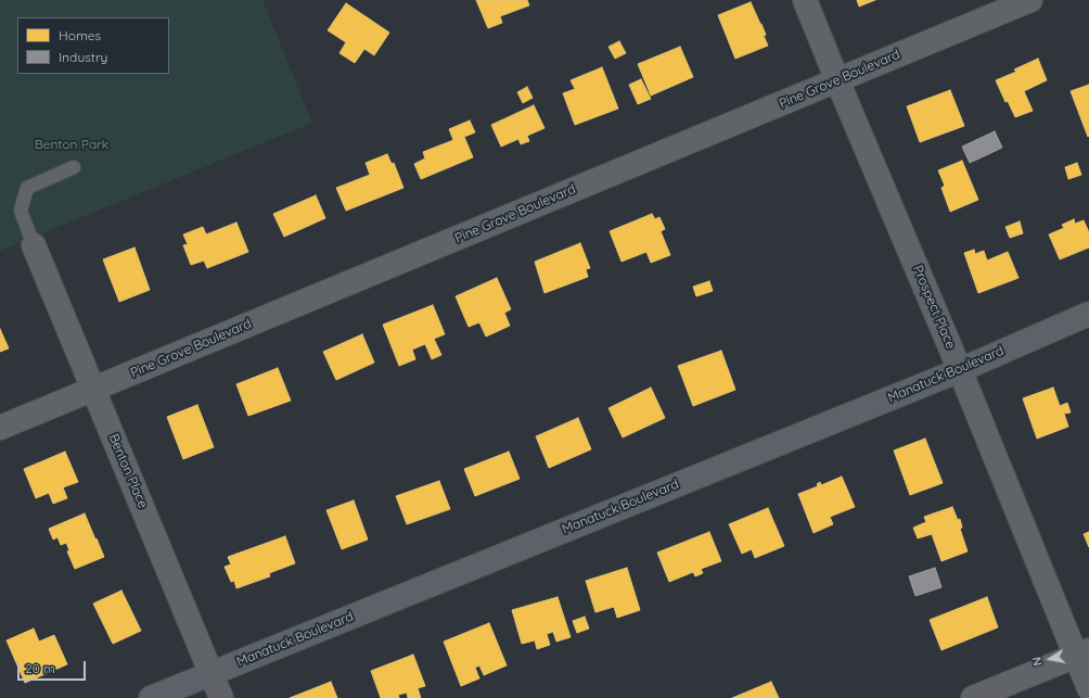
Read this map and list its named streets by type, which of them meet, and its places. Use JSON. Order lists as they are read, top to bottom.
{
  "streets": {
    "street": [
      "Pine Grove Boulevard",
      "Prospect Place",
      "Manatuck Boulevard",
      "Benton Place"
    ]
  },
  "crossings": [
    ["Pine Grove Boulevard", "Prospect Place"],
    ["Pine Grove Boulevard", "Benton Place"],
    ["Prospect Place", "Manatuck Boulevard"],
    ["Manatuck Boulevard", "Benton Place"]
  ],
  "parks": ["Benton Park"],
  "legend": ["Homes", "Industry"],
  "scale_bar": "20 m",
  "north": "left"
}
